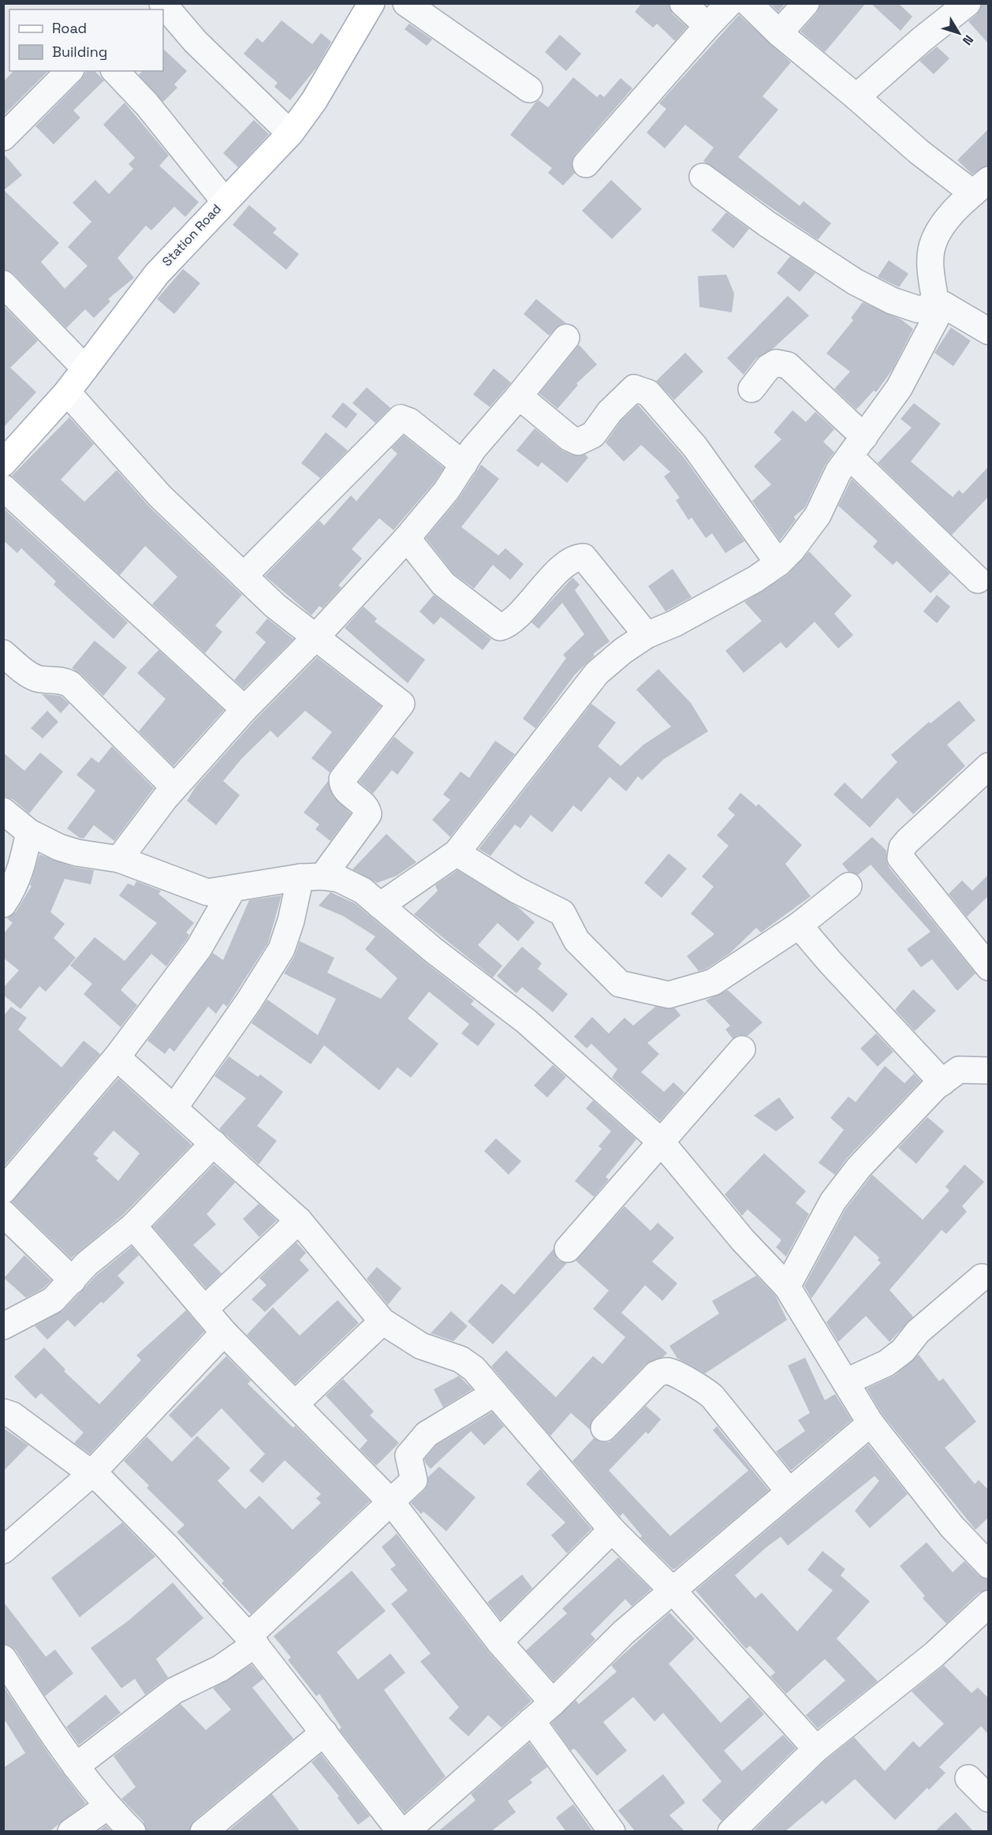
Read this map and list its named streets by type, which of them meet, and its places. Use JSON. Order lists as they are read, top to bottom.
{
  "streets": {
    "main road": ["Station Road"]
  },
  "legend": ["Road", "Building"],
  "north": "bottom right"
}
